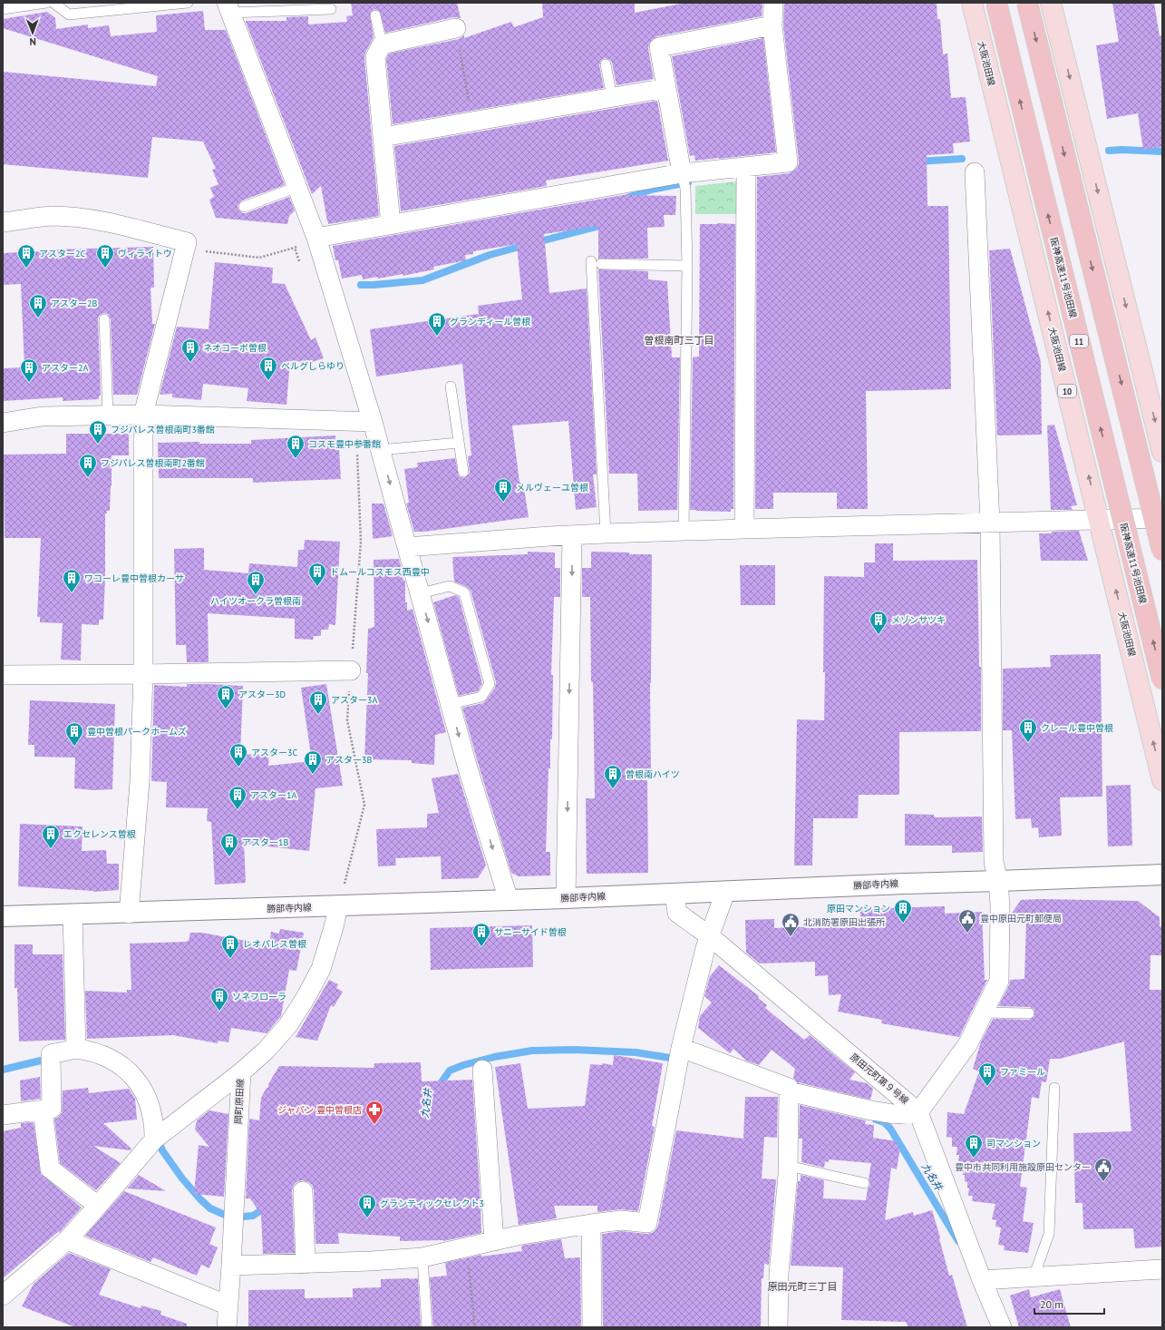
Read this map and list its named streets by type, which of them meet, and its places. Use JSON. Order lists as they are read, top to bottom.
{
  "streets": {
    "highway": ["阪神高速11号池田線", "11"],
    "main road": ["大阪池田線", "10"],
    "street": ["勝部寺内線", "原田元町第９号線", "岡町原田線"]
  },
  "crossings": [
    ["勝部寺内線", "原田元町第９号線"],
    ["勝部寺内線", "岡町原田線"]
  ],
  "districts": ["曽根南町三丁目", "原田元町三丁目"],
  "water": ["九名井"],
  "places": {
    "building": [
      "アスター2C",
      "ヴィライトウ",
      "アスター2B",
      "グランディール曽根",
      "ネオコーポ曽根",
      "ベルグしらゆり",
      "アスター2A",
      "フジパレス曽根南町3番館",
      "コスモ豊中参番館",
      "フジパレス曽根南町2番館",
      "メルヴェーユ曽根",
      "ドムールコスモス西豊中",
      "ワコーレ豊中曽根カーサ",
      "ハイツオークラ曽根南",
      "メゾンサツキ",
      "アスター3D",
      "アスター3A",
      "クレール豊中曽根",
      "豊中曽根パークホームズ",
      "アスター3C",
      "アスター3B",
      "曽根南ハイツ",
      "アスター1A",
      "エクセレンス曽根",
      "アスター1B",
      "原田マンション",
      "サニーサイド曽根",
      "レオパレス曽根",
      "ソネフローラ",
      "ファミール",
      "司マンション",
      "グランティックセレクト3"
    ],
    "public building": ["豊中原田元町郵便局", "北消防署原田出張所", "豊中市共同利用施設原田センター"],
    "pharmacy": ["ジャパン 豊中曽根店"]
  },
  "scale_bar": "20 m",
  "north": "bottom"
}
